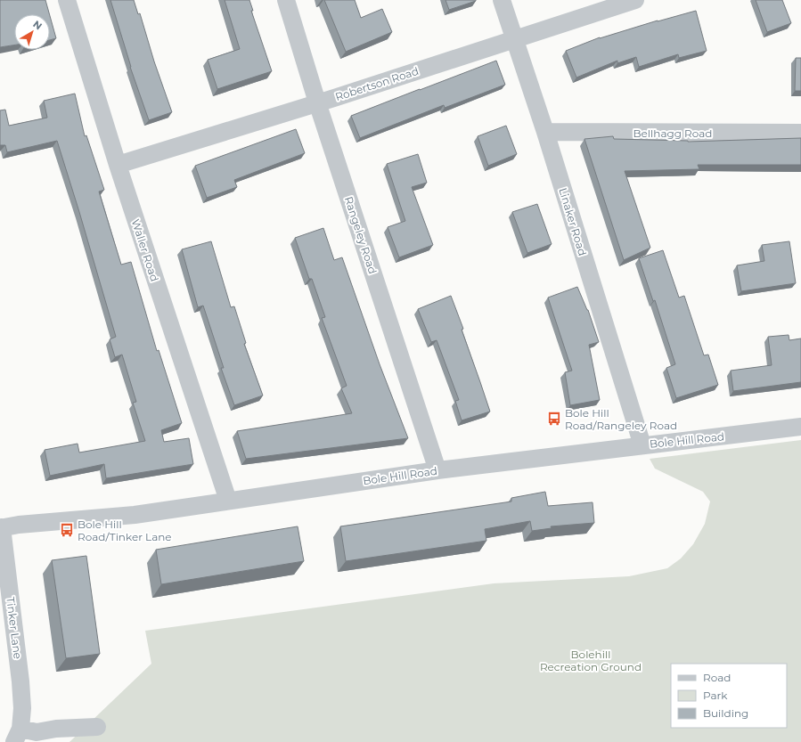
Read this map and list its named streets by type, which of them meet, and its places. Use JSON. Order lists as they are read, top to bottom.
{
  "streets": {
    "street": [
      "Robertson Road",
      "Bellhagg Road",
      "Linaker Road",
      "Rangeley Road",
      "Waller Road",
      "Bole Hill Road",
      "Tinker Lane"
    ]
  },
  "crossings": [
    ["Robertson Road", "Linaker Road"],
    ["Robertson Road", "Rangeley Road"],
    ["Robertson Road", "Waller Road"],
    ["Bellhagg Road", "Linaker Road"],
    ["Linaker Road", "Bole Hill Road"],
    ["Rangeley Road", "Bole Hill Road"],
    ["Waller Road", "Bole Hill Road"],
    ["Bole Hill Road", "Tinker Lane"]
  ],
  "parks": ["Bolehill Recreation Ground"],
  "places": {
    "bus stop": ["Bole Hill Road/Rangeley Road", "Bole Hill Road/Tinker Lane"]
  },
  "legend": ["Road", "Park", "Building"],
  "north": "top right"
}
